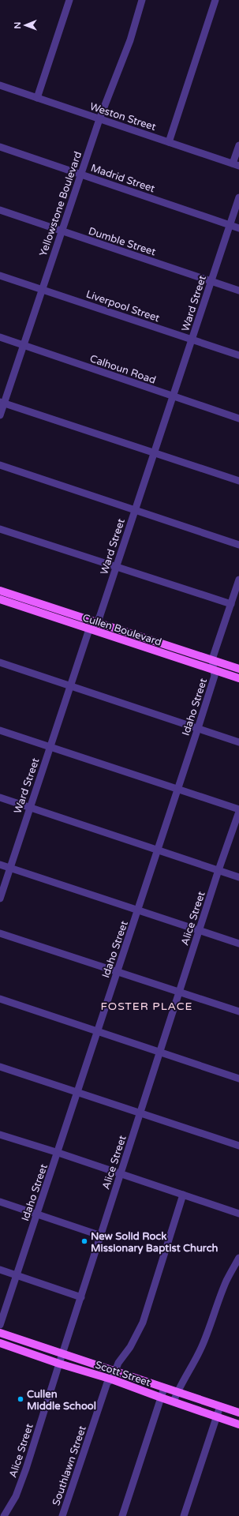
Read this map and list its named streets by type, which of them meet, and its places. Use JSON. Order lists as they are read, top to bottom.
{
  "streets": {
    "main road": ["Cullen Boulevard", "Scott Street"],
    "street": [
      "Weston Street",
      "Madrid Street",
      "Yellowstone Boulevard",
      "Dumble Street",
      "Ward Street",
      "Liverpool Street",
      "Calhoun Road",
      "Idaho Street",
      "Alice Street",
      "Southlawn Street"
    ]
  },
  "crossings": [
    ["Weston Street", "Yellowstone Boulevard"],
    ["Madrid Street", "Yellowstone Boulevard"],
    ["Madrid Street", "Ward Street"],
    ["Yellowstone Boulevard", "Dumble Street"],
    ["Yellowstone Boulevard", "Liverpool Street"],
    ["Yellowstone Boulevard", "Calhoun Road"],
    ["Dumble Street", "Ward Street"],
    ["Ward Street", "Liverpool Street"],
    ["Ward Street", "Calhoun Road"],
    ["Ward Street", "Cullen Boulevard"],
    ["Cullen Boulevard", "Idaho Street"],
    ["Alice Street", "Scott Street"],
    ["Scott Street", "Southlawn Street"]
  ],
  "districts": ["FOSTER PLACE"],
  "places": ["New Solid Rock Missionary Baptist Church", "Cullen Middle School"],
  "north": "left"
}
